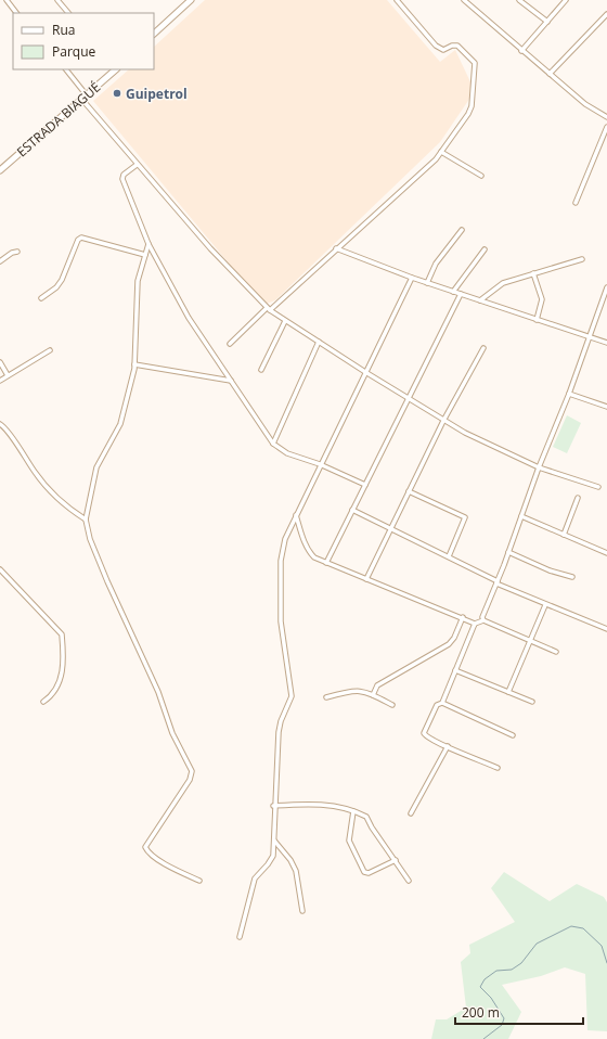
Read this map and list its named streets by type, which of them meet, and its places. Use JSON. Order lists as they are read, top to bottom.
{
  "streets": {
    "main road": ["ESTRADA BIAGUÉ"]
  },
  "places": ["Guipetrol"],
  "legend": ["Rua", "Parque"],
  "scale_bar": "200 m"
}
